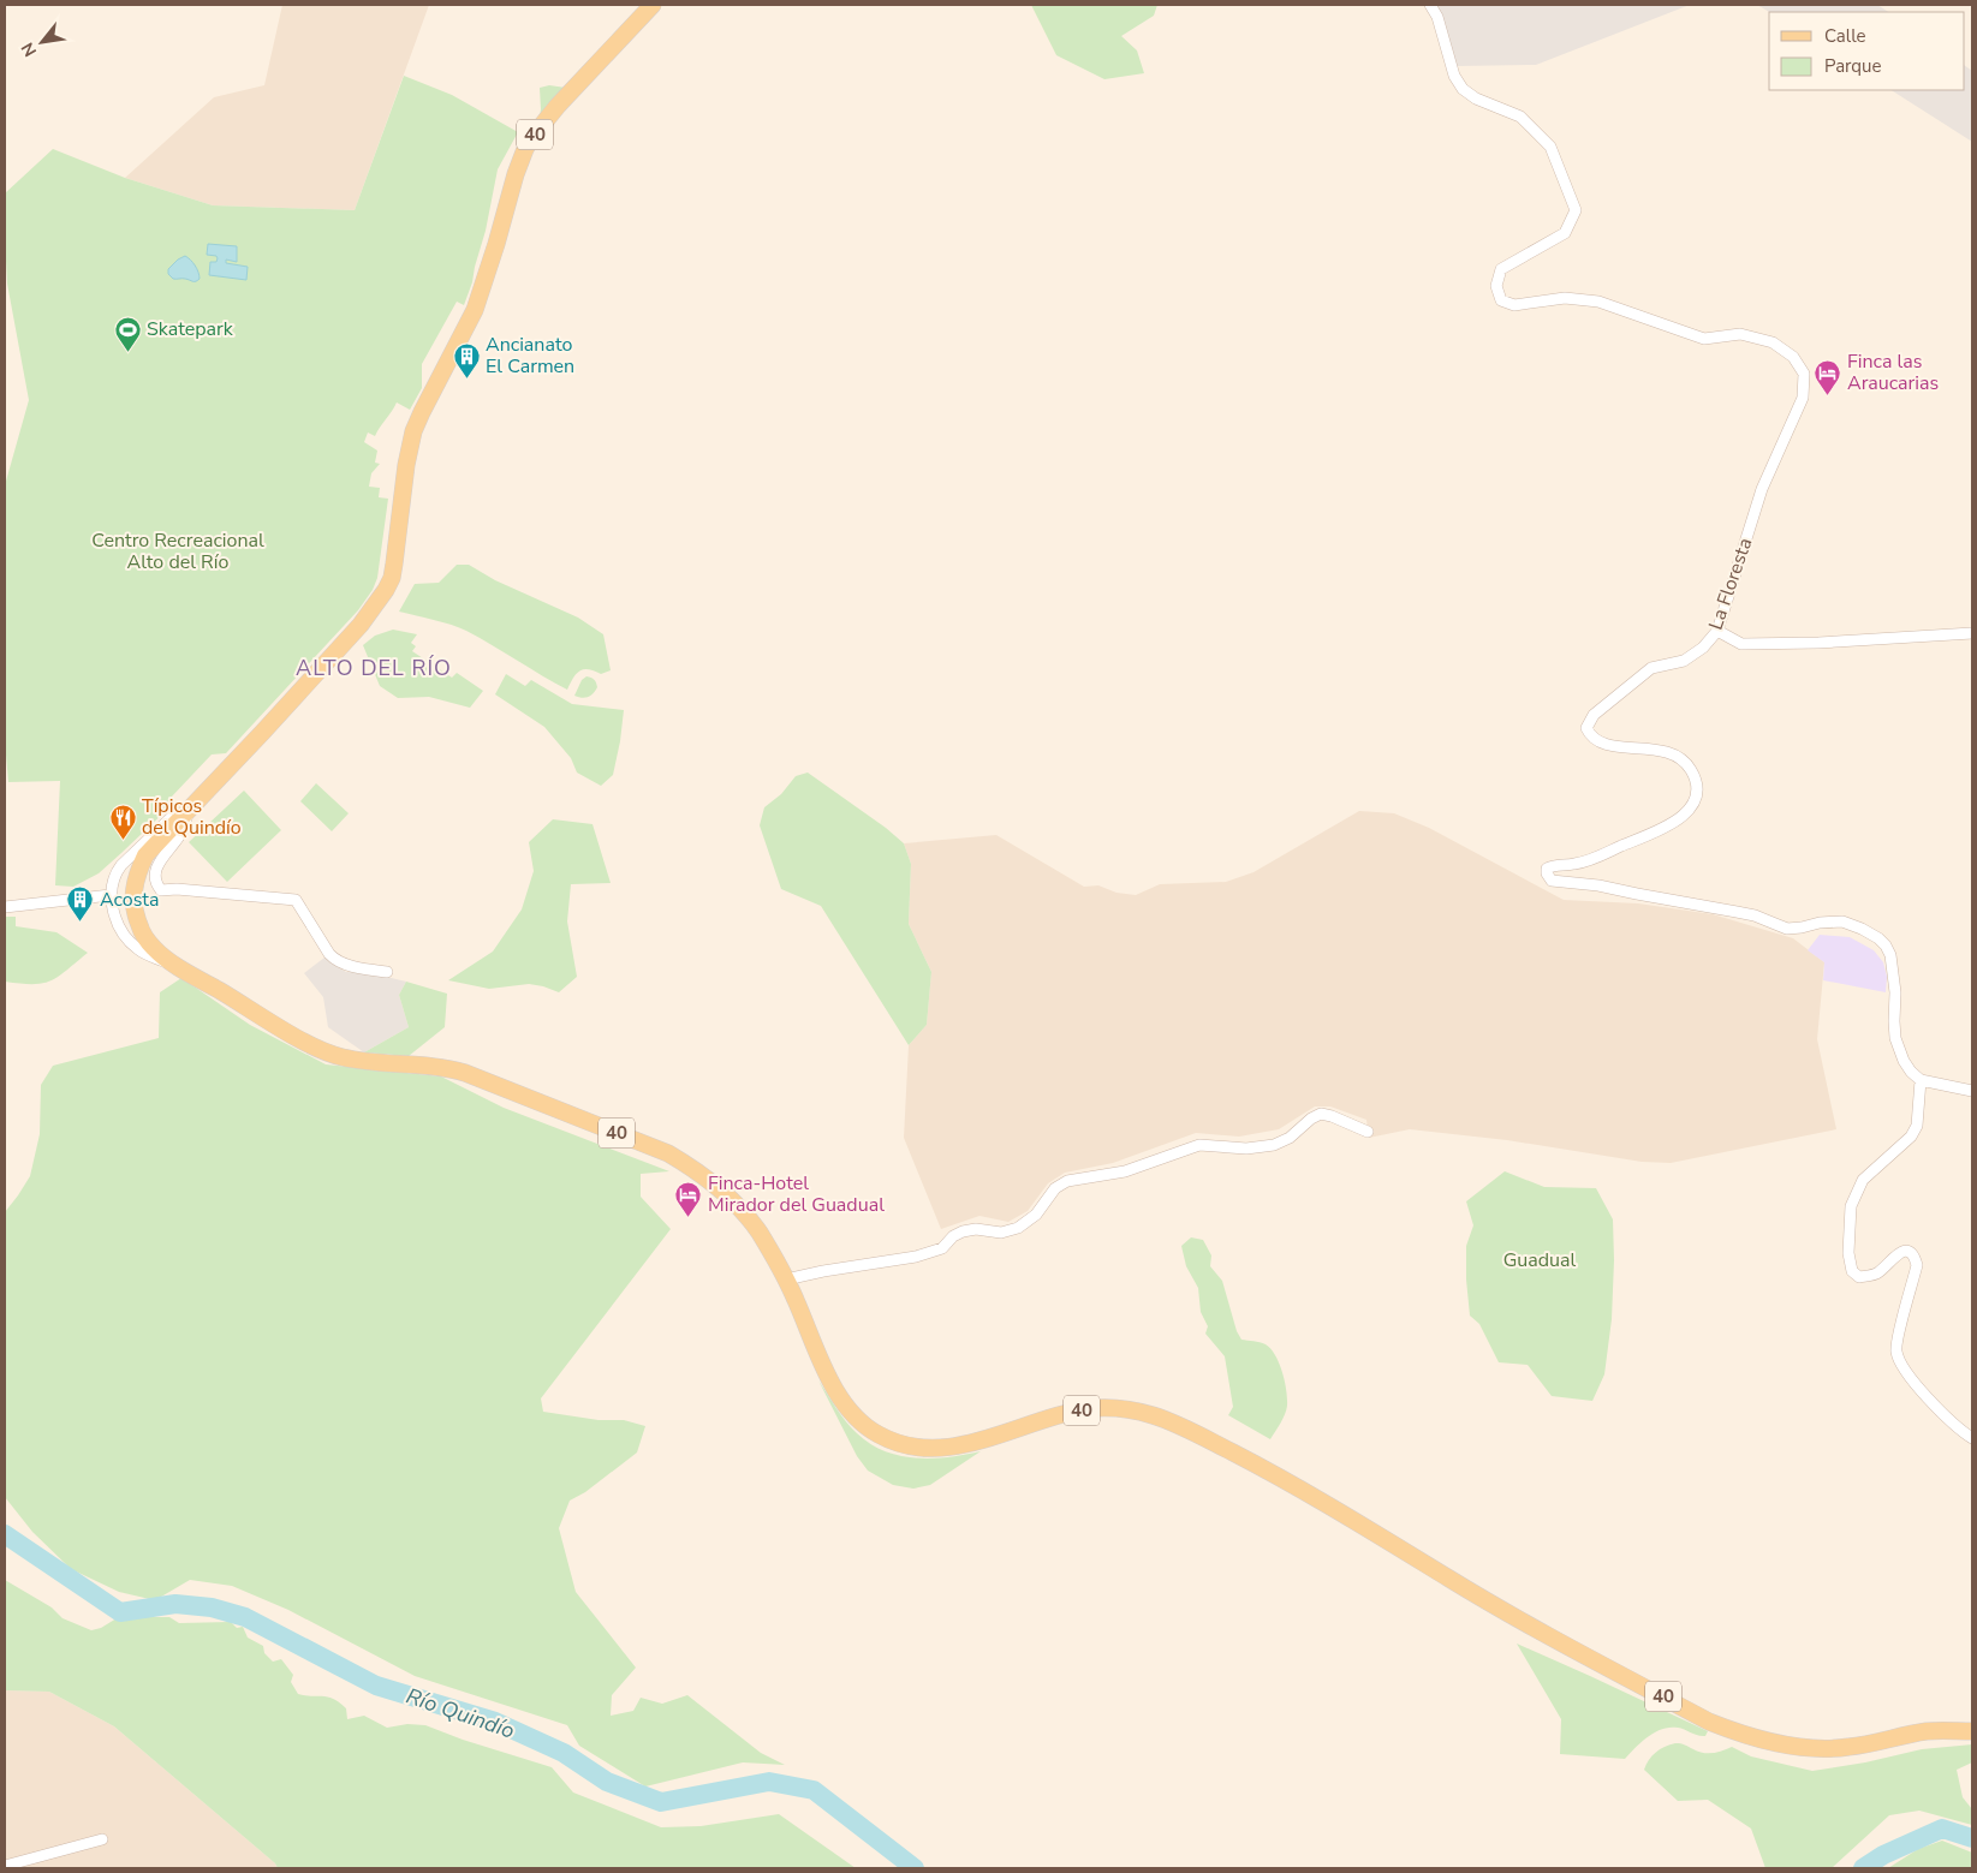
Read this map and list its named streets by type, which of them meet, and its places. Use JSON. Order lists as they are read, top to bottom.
{
  "streets": {
    "main road": ["40"],
    "street": ["La Floresta"]
  },
  "districts": ["ALTO DEL RÍO"],
  "water": ["Río Quindío"],
  "parks": ["Centro Recreacional Alto del Río", "Guadual"],
  "places": {
    "sports": ["Skatepark"],
    "building": ["Ancianato El Carmen", "Acosta"],
    "hotel": ["Finca las Araucarias", "Finca-Hotel Mirador del Guadual"],
    "restaurant": ["Típicos del Quindío"]
  },
  "legend": ["Calle", "Parque"],
  "north": "bottom left"
}
